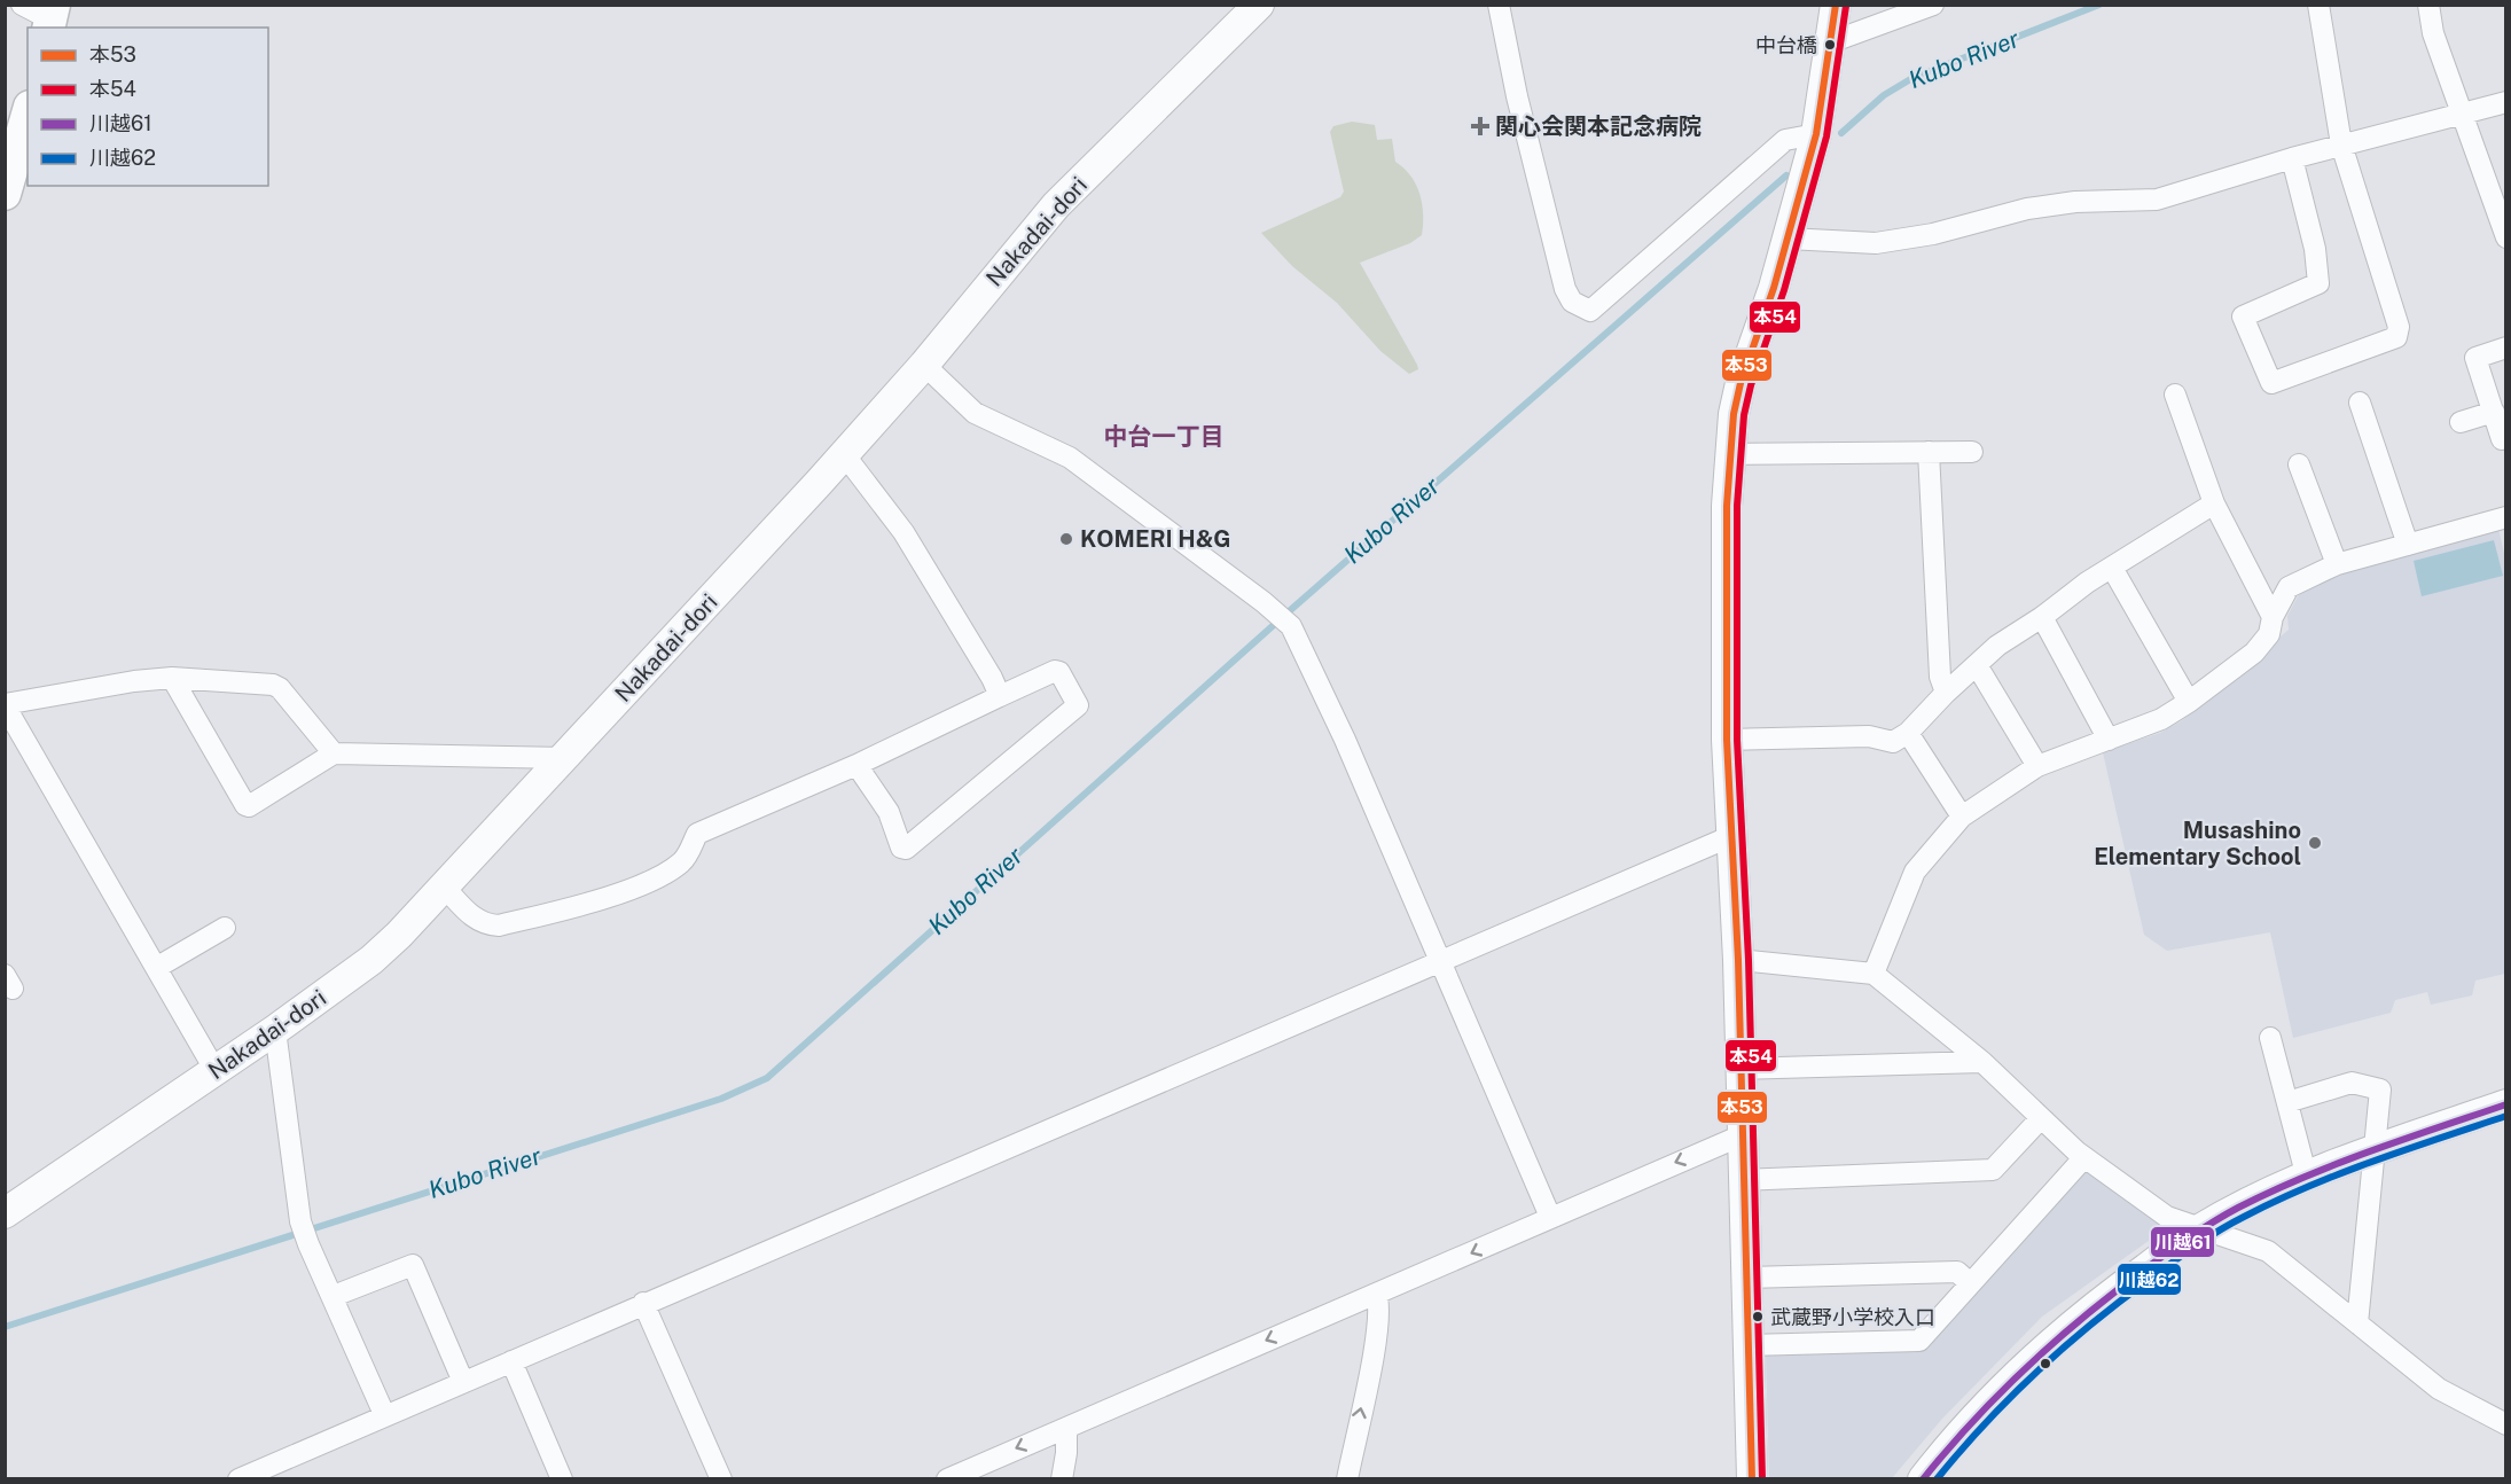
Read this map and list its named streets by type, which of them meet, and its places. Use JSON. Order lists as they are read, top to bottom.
{
  "streets": {
    "street": ["Nakadai-dori"]
  },
  "districts": ["中台一丁目"],
  "water": ["Kubo River"],
  "places": {
    "other": [
      "中台橋",
      "KOMERI H&G",
      "Musashino Elementary School",
      "武蔵野小学校入口"
    ],
    "health": ["関心会関本記念病院"]
  },
  "lines": [
    "transit line 本53",
    "transit line 本54",
    "transit line 川越61",
    "transit line 川越62"
  ],
  "legend": [
    "本53",
    "本54",
    "川越61",
    "川越62"
  ]
}
